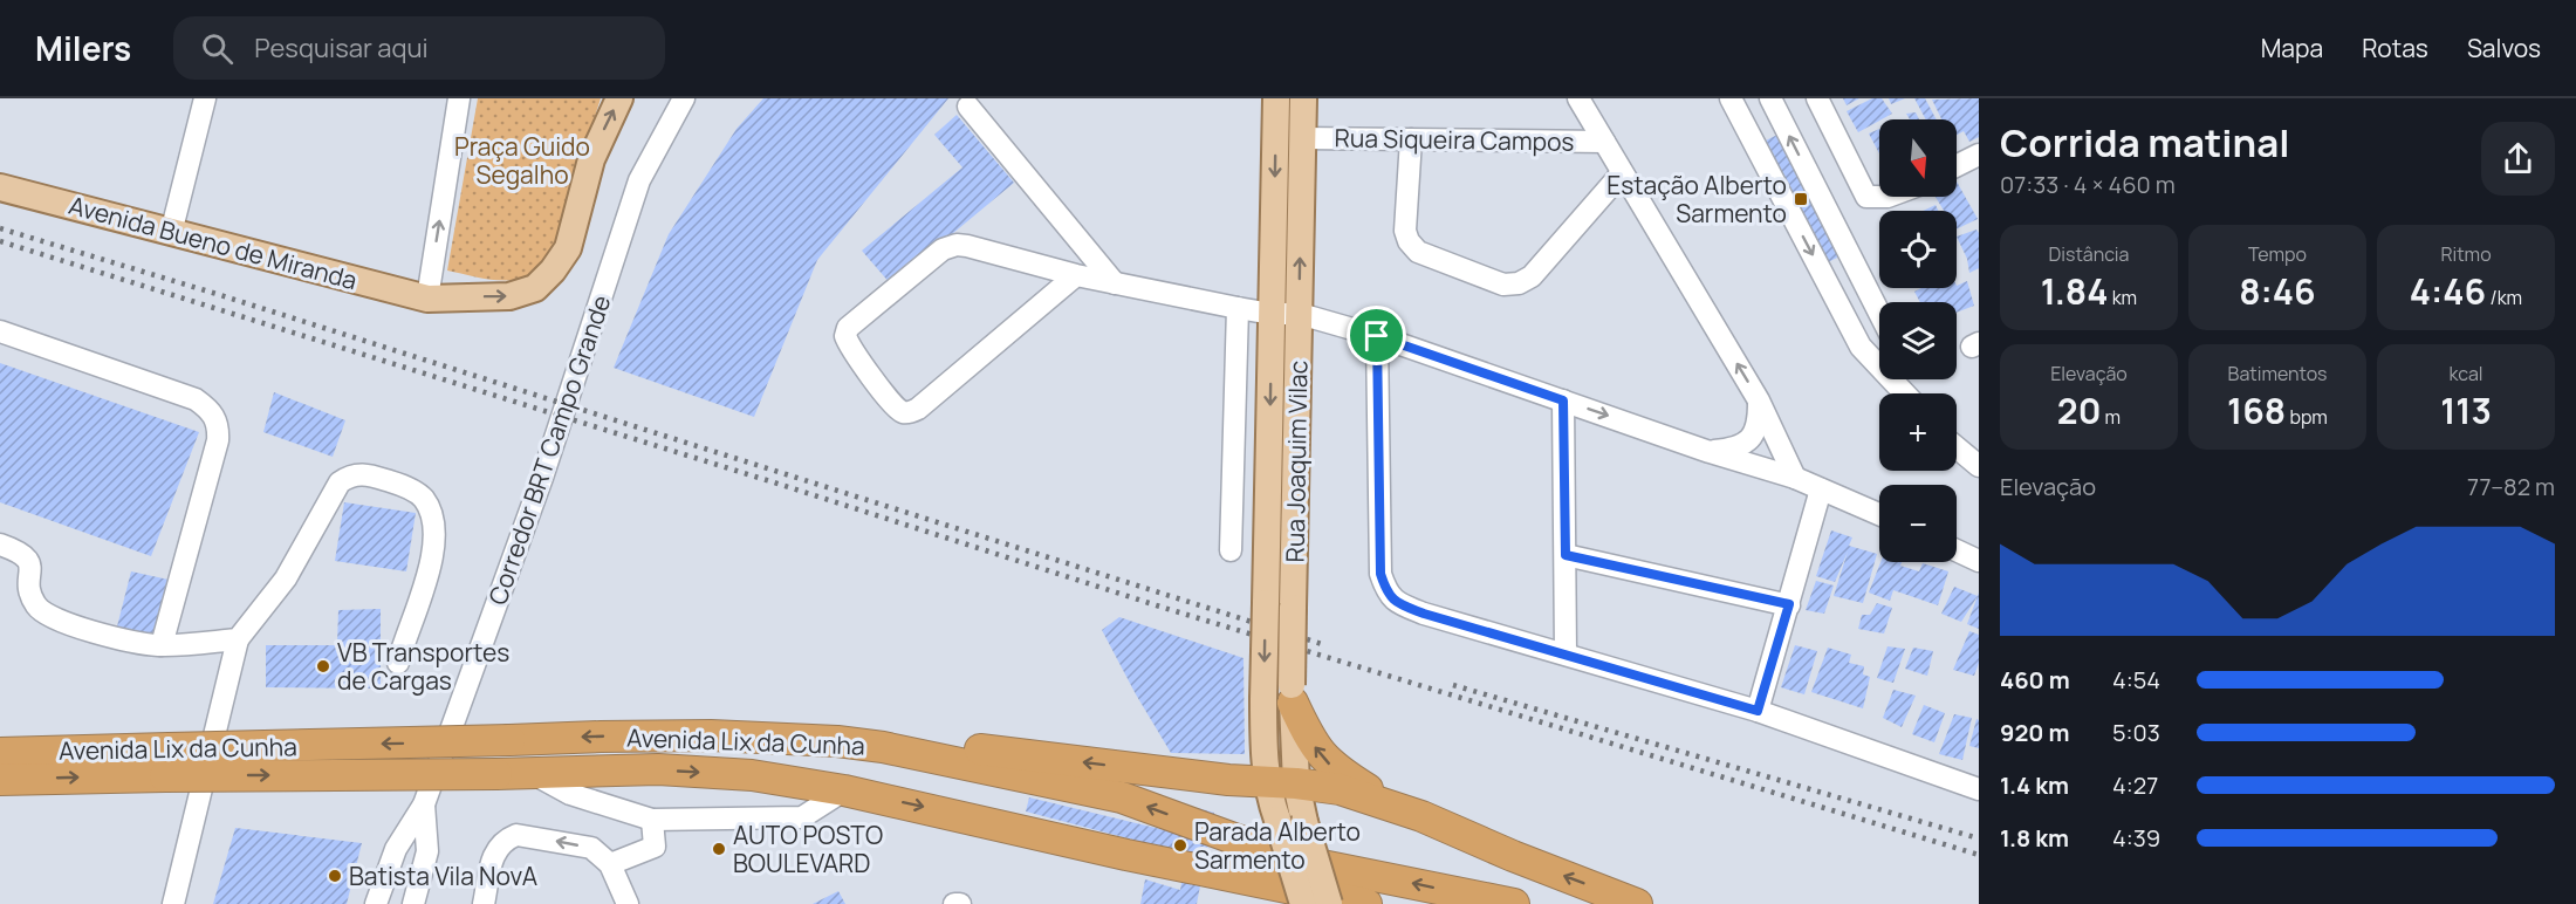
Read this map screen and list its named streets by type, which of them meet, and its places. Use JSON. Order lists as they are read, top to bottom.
{
  "streets": {
    "highway": ["Avenida Lix da Cunha"],
    "main road": ["Avenida Bueno de Miranda", "Rua Joaquim Vilac"],
    "street": ["Rua Siqueira Campos", "Corredor BRT Campo Grande"]
  },
  "crossings": [
    ["Rua Siqueira Campos", "Rua Joaquim Vilac"]
  ],
  "one_way": ["Avenida Bueno de Miranda"],
  "parks": ["Praça Guido Segalho"],
  "places": {
    "transit": ["Estação Alberto Sarmento"],
    "other": [
      "VB Transportes de Cargas",
      "Parada Alberto Sarmento",
      "AUTO POSTO BOULEVARD",
      "Batista Vila NovA"
    ]
  },
  "north": "bottom",
  "page": {
    "header": "Milers",
    "search": "Pesquisar aqui",
    "nav": ["Mapa", "Rotas", "Salvos"],
    "heading": ["Corrida matinal", "07:33 · 4 × 460 m"],
    "map_buttons": ["+", "−"],
    "stats": [
      ["Distância", "1.84 km"],
      ["Tempo", "8:46"],
      ["Ritmo", "4:46 /km"],
      ["Elevação", "20 m"],
      ["Batimentos", "168 bpm"],
      ["kcal", "113"]
    ],
    "chart": ["Elevação", "77–82 m"],
    "list": [
      {
        "name": "460 m",
        "note": "4:54"
      },
      {
        "name": "920 m",
        "note": "5:03"
      },
      {
        "name": "1.4 km",
        "note": "4:27"
      },
      {
        "name": "1.8 km",
        "note": "4:39"
      }
    ]
  }
}
